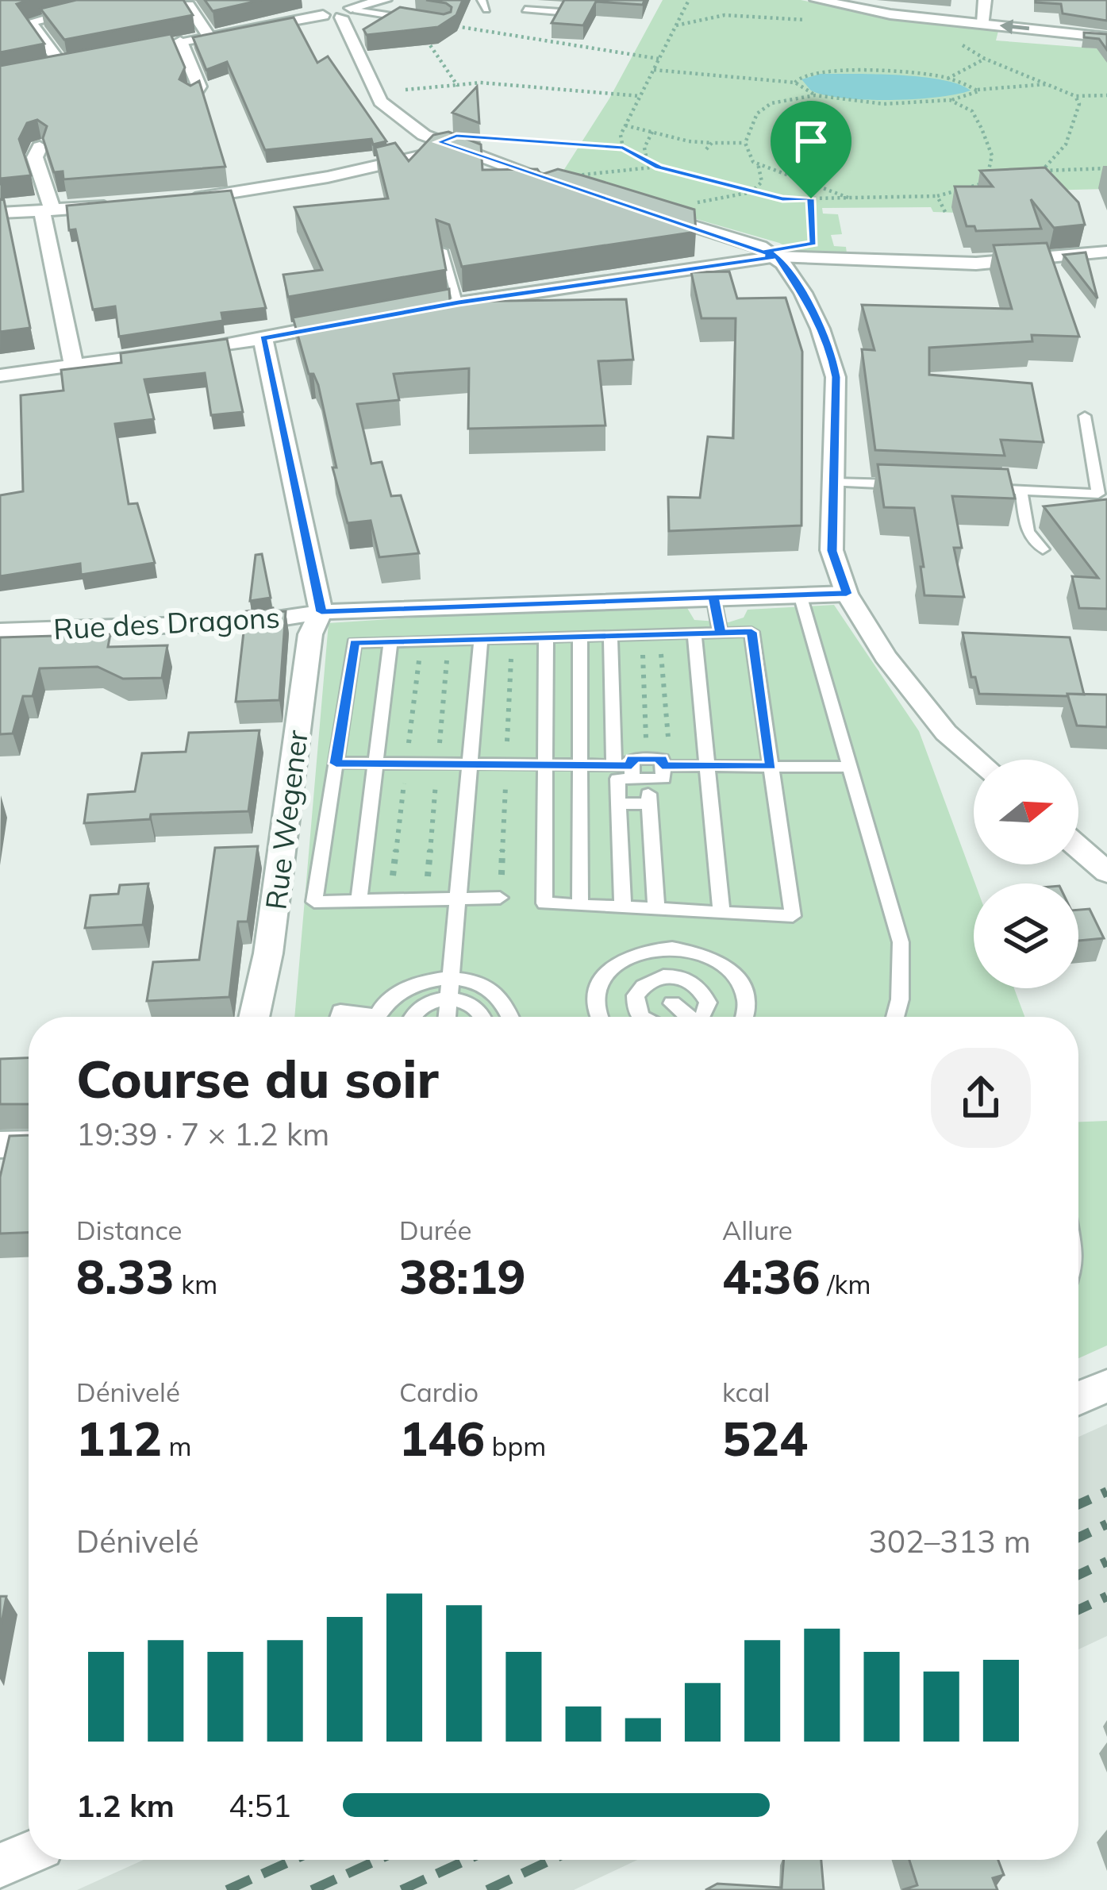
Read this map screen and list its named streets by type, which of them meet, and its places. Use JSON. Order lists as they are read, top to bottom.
{
  "streets": {
    "street": ["Rue des Dragons", "Rue Wegener"]
  },
  "crossings": [
    ["Rue des Dragons", "Rue Wegener"]
  ],
  "north": "right",
  "page": {
    "heading": ["Course du soir", "19:39 · 7 × 1.2 km"],
    "stats": [
      ["Distance", "8.33 km"],
      ["Durée", "38:19"],
      ["Allure", "4:36 /km"],
      ["Dénivelé", "112 m"],
      ["Cardio", "146 bpm"],
      ["kcal", "524"]
    ],
    "chart": ["Dénivelé", "302–313 m"],
    "list": [
      {
        "name": "1.2 km",
        "note": "4:51"
      }
    ]
  }
}
